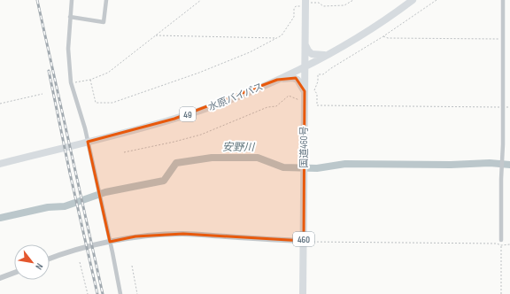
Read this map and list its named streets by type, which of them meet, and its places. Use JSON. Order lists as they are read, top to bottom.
{
  "streets": {
    "highway": [
      "水原バイパス",
      "49",
      "国道460号",
      "460"
    ]
  },
  "crossings": [
    ["水原バイパス", "国道460号"]
  ],
  "water": ["安野川"],
  "north": "bottom right"
}
